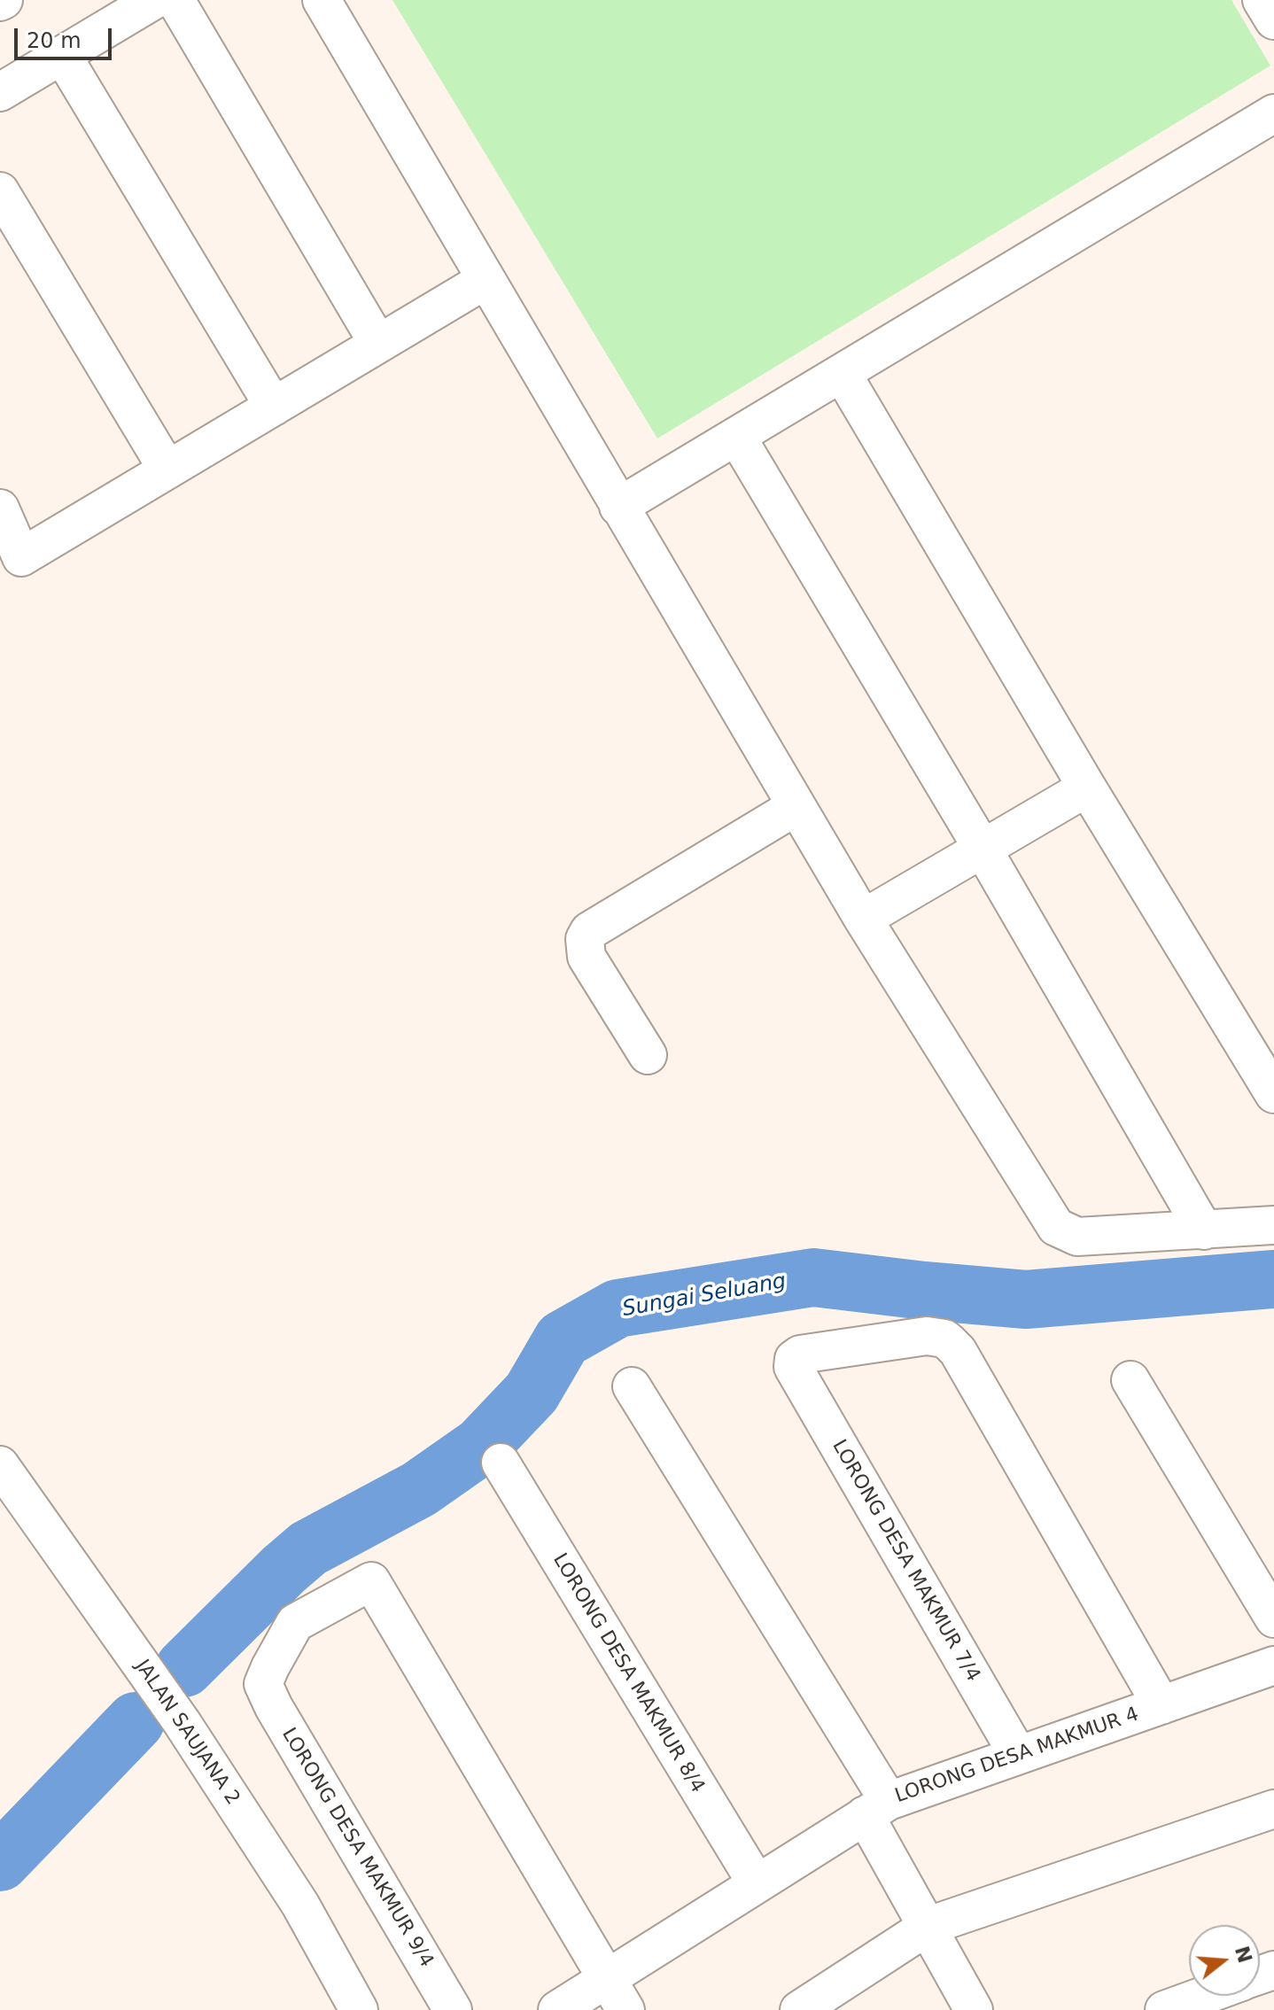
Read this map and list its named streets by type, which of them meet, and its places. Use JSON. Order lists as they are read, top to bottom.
{
  "streets": {
    "street": [
      "LORONG DESA MAKMUR 7/4",
      "LORONG DESA MAKMUR 8/4",
      "JALAN SAUJANA 2",
      "LORONG DESA MAKMUR 4",
      "LORONG DESA MAKMUR 9/4"
    ]
  },
  "crossings": [
    ["LORONG DESA MAKMUR 7/4", "LORONG DESA MAKMUR 4"],
    ["LORONG DESA MAKMUR 8/4", "LORONG DESA MAKMUR 4"],
    ["LORONG DESA MAKMUR 4", "LORONG DESA MAKMUR 9/4"]
  ],
  "water": ["Sungai Seluang"],
  "scale_bar": "20 m",
  "north": "right"
}
